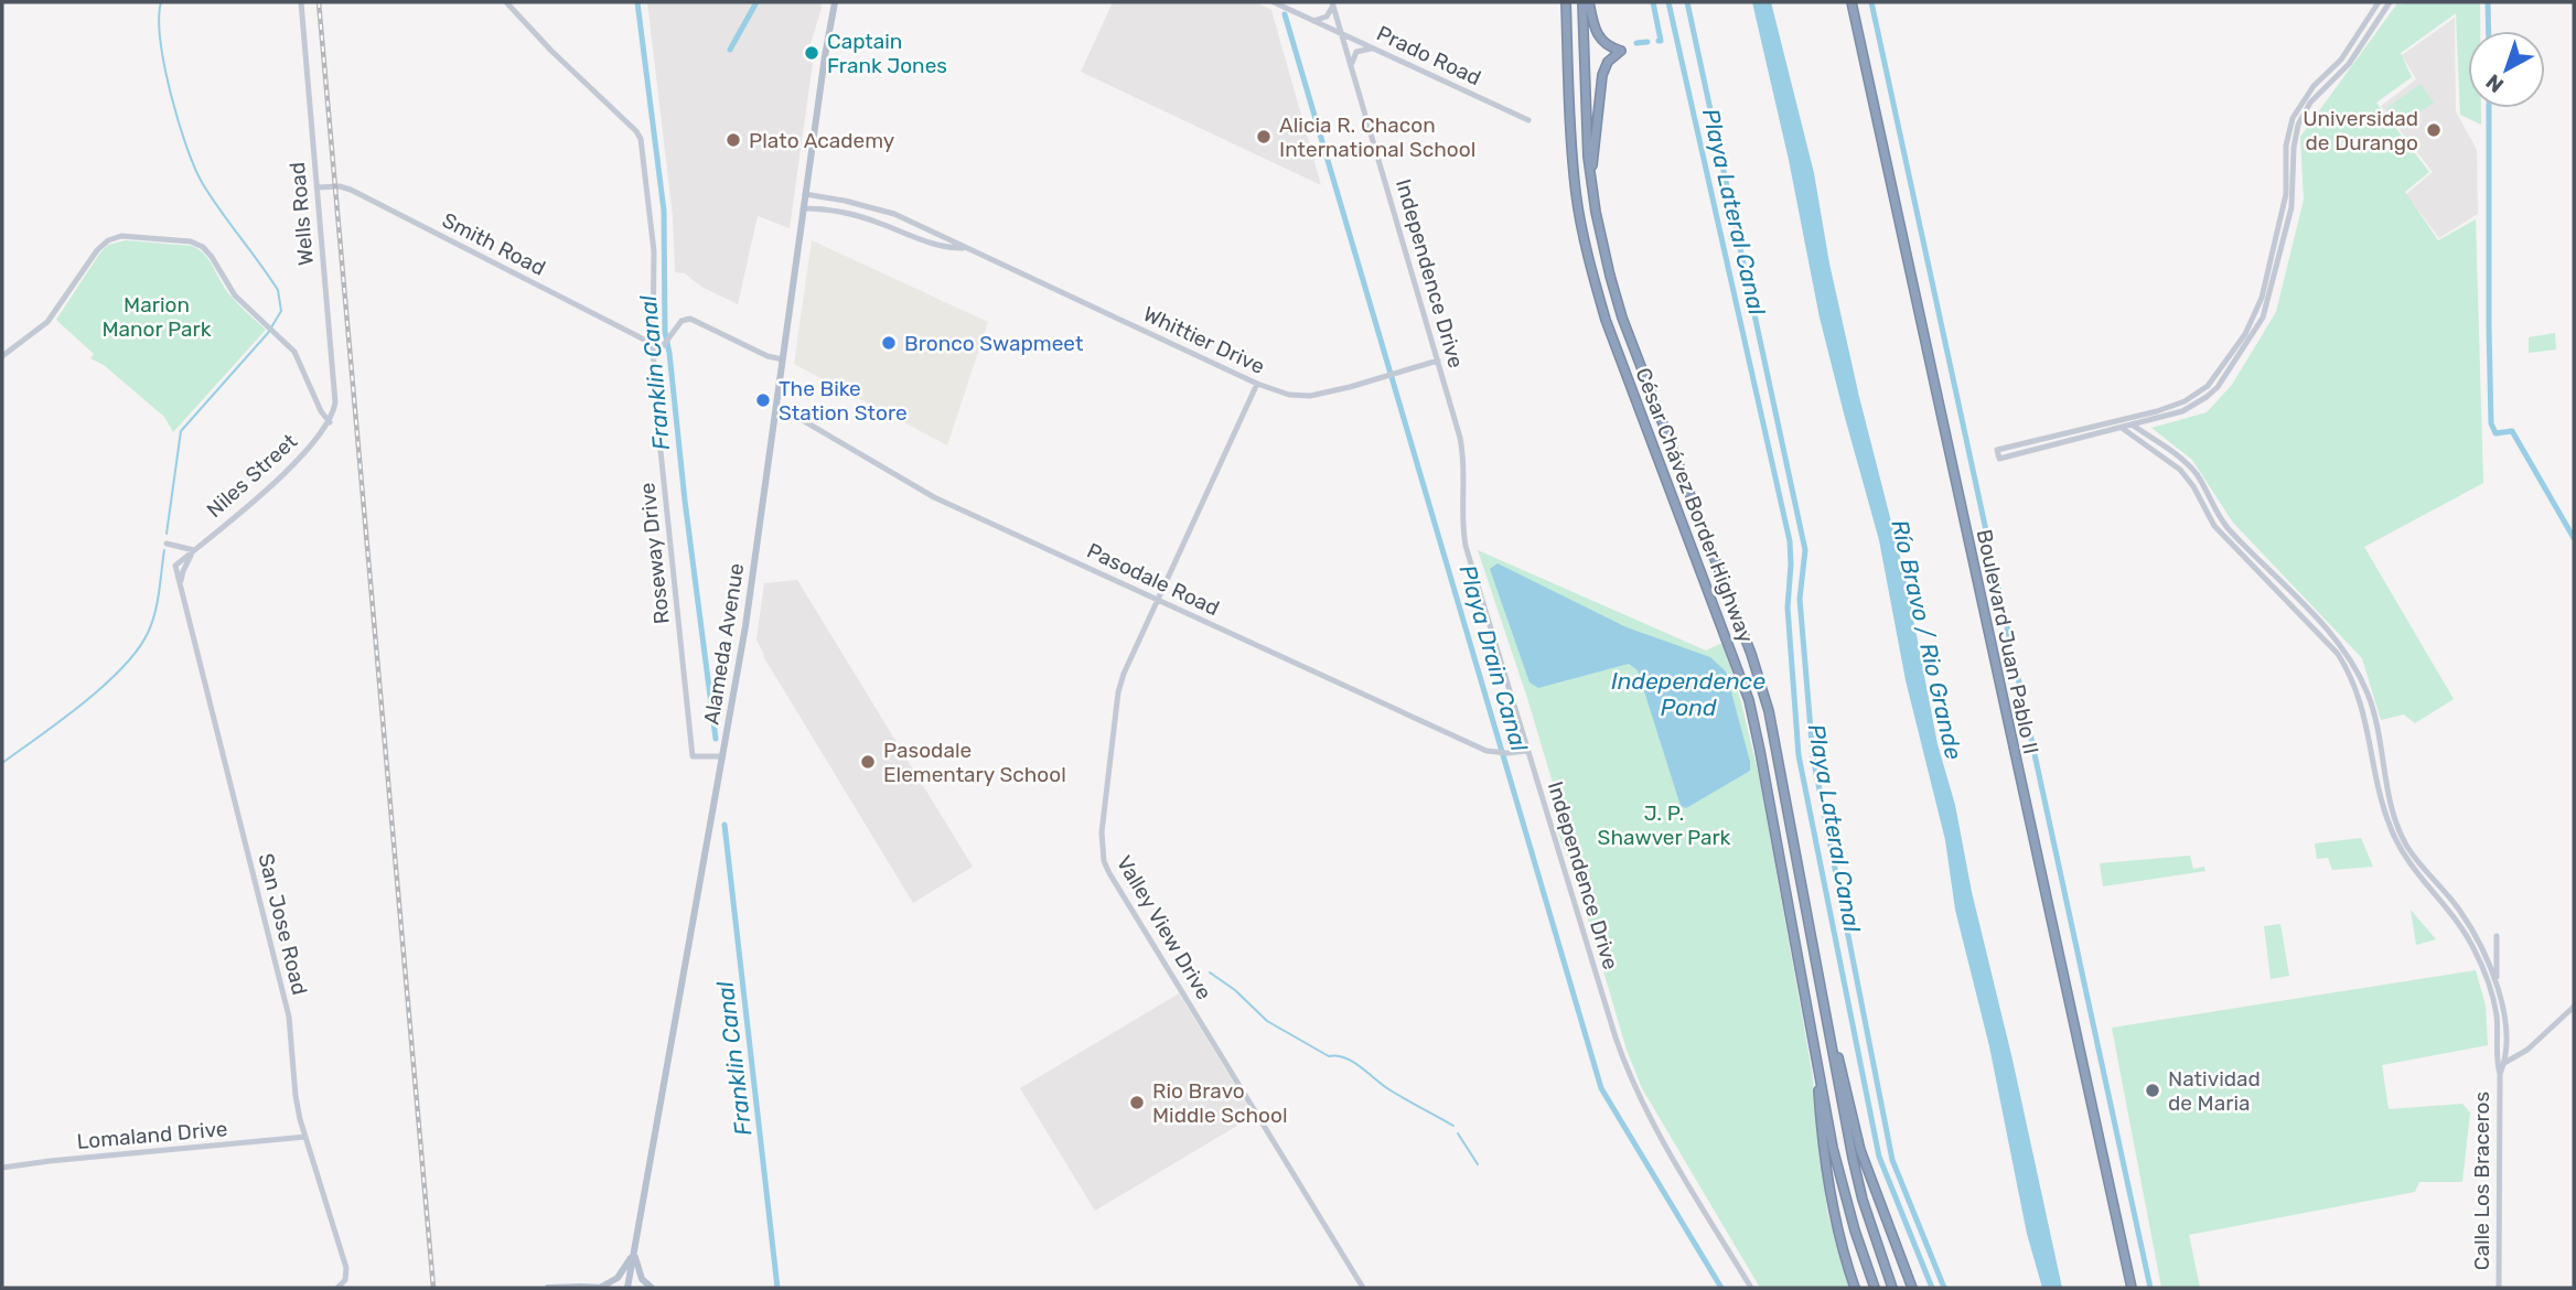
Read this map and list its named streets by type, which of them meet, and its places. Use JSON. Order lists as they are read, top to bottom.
{
  "streets": {
    "highway": ["César Chávez Border Highway", "Boulevard Juan Pablo II"],
    "main road": ["Alameda Avenue"],
    "street": [
      "Prado Road",
      "Wells Road",
      "Smith Road",
      "Independence Drive",
      "Whittier Drive",
      "Niles Street",
      "Roseway Drive",
      "Pasodale Road",
      "San Jose Road",
      "Valley View Drive",
      "Lomaland Drive",
      "Calle Los Braceros"
    ]
  },
  "crossings": [
    ["Prado Road", "Independence Drive"],
    ["Wells Road", "Smith Road"],
    ["Wells Road", "Niles Street"],
    ["Smith Road", "Roseway Drive"],
    ["Independence Drive", "Whittier Drive"],
    ["Independence Drive", "Pasodale Road"],
    ["Whittier Drive", "Alameda Avenue"],
    ["Whittier Drive", "Valley View Drive"],
    ["Niles Street", "San Jose Road"],
    ["Roseway Drive", "Alameda Avenue"],
    ["Pasodale Road", "Alameda Avenue"],
    ["Pasodale Road", "Valley View Drive"],
    ["San Jose Road", "Lomaland Drive"]
  ],
  "water": [
    "Playa Lateral Canal",
    "Franklin Canal",
    "Río Bravo / Rio Grande",
    "Playa Drain Canal",
    "Independence Pond"
  ],
  "parks": ["Marion Manor Park", "J. P. Shawver Park"],
  "places": [
    "Captain Frank Jones",
    "Universidad de Durango",
    "Alicia R. Chacon International School",
    "Plato Academy",
    "Bronco Swapmeet",
    "The Bike Station Store",
    "Pasodale Elementary School",
    "Natividad de Maria",
    "Rio Bravo Middle School"
  ],
  "north": "bottom left"
}
